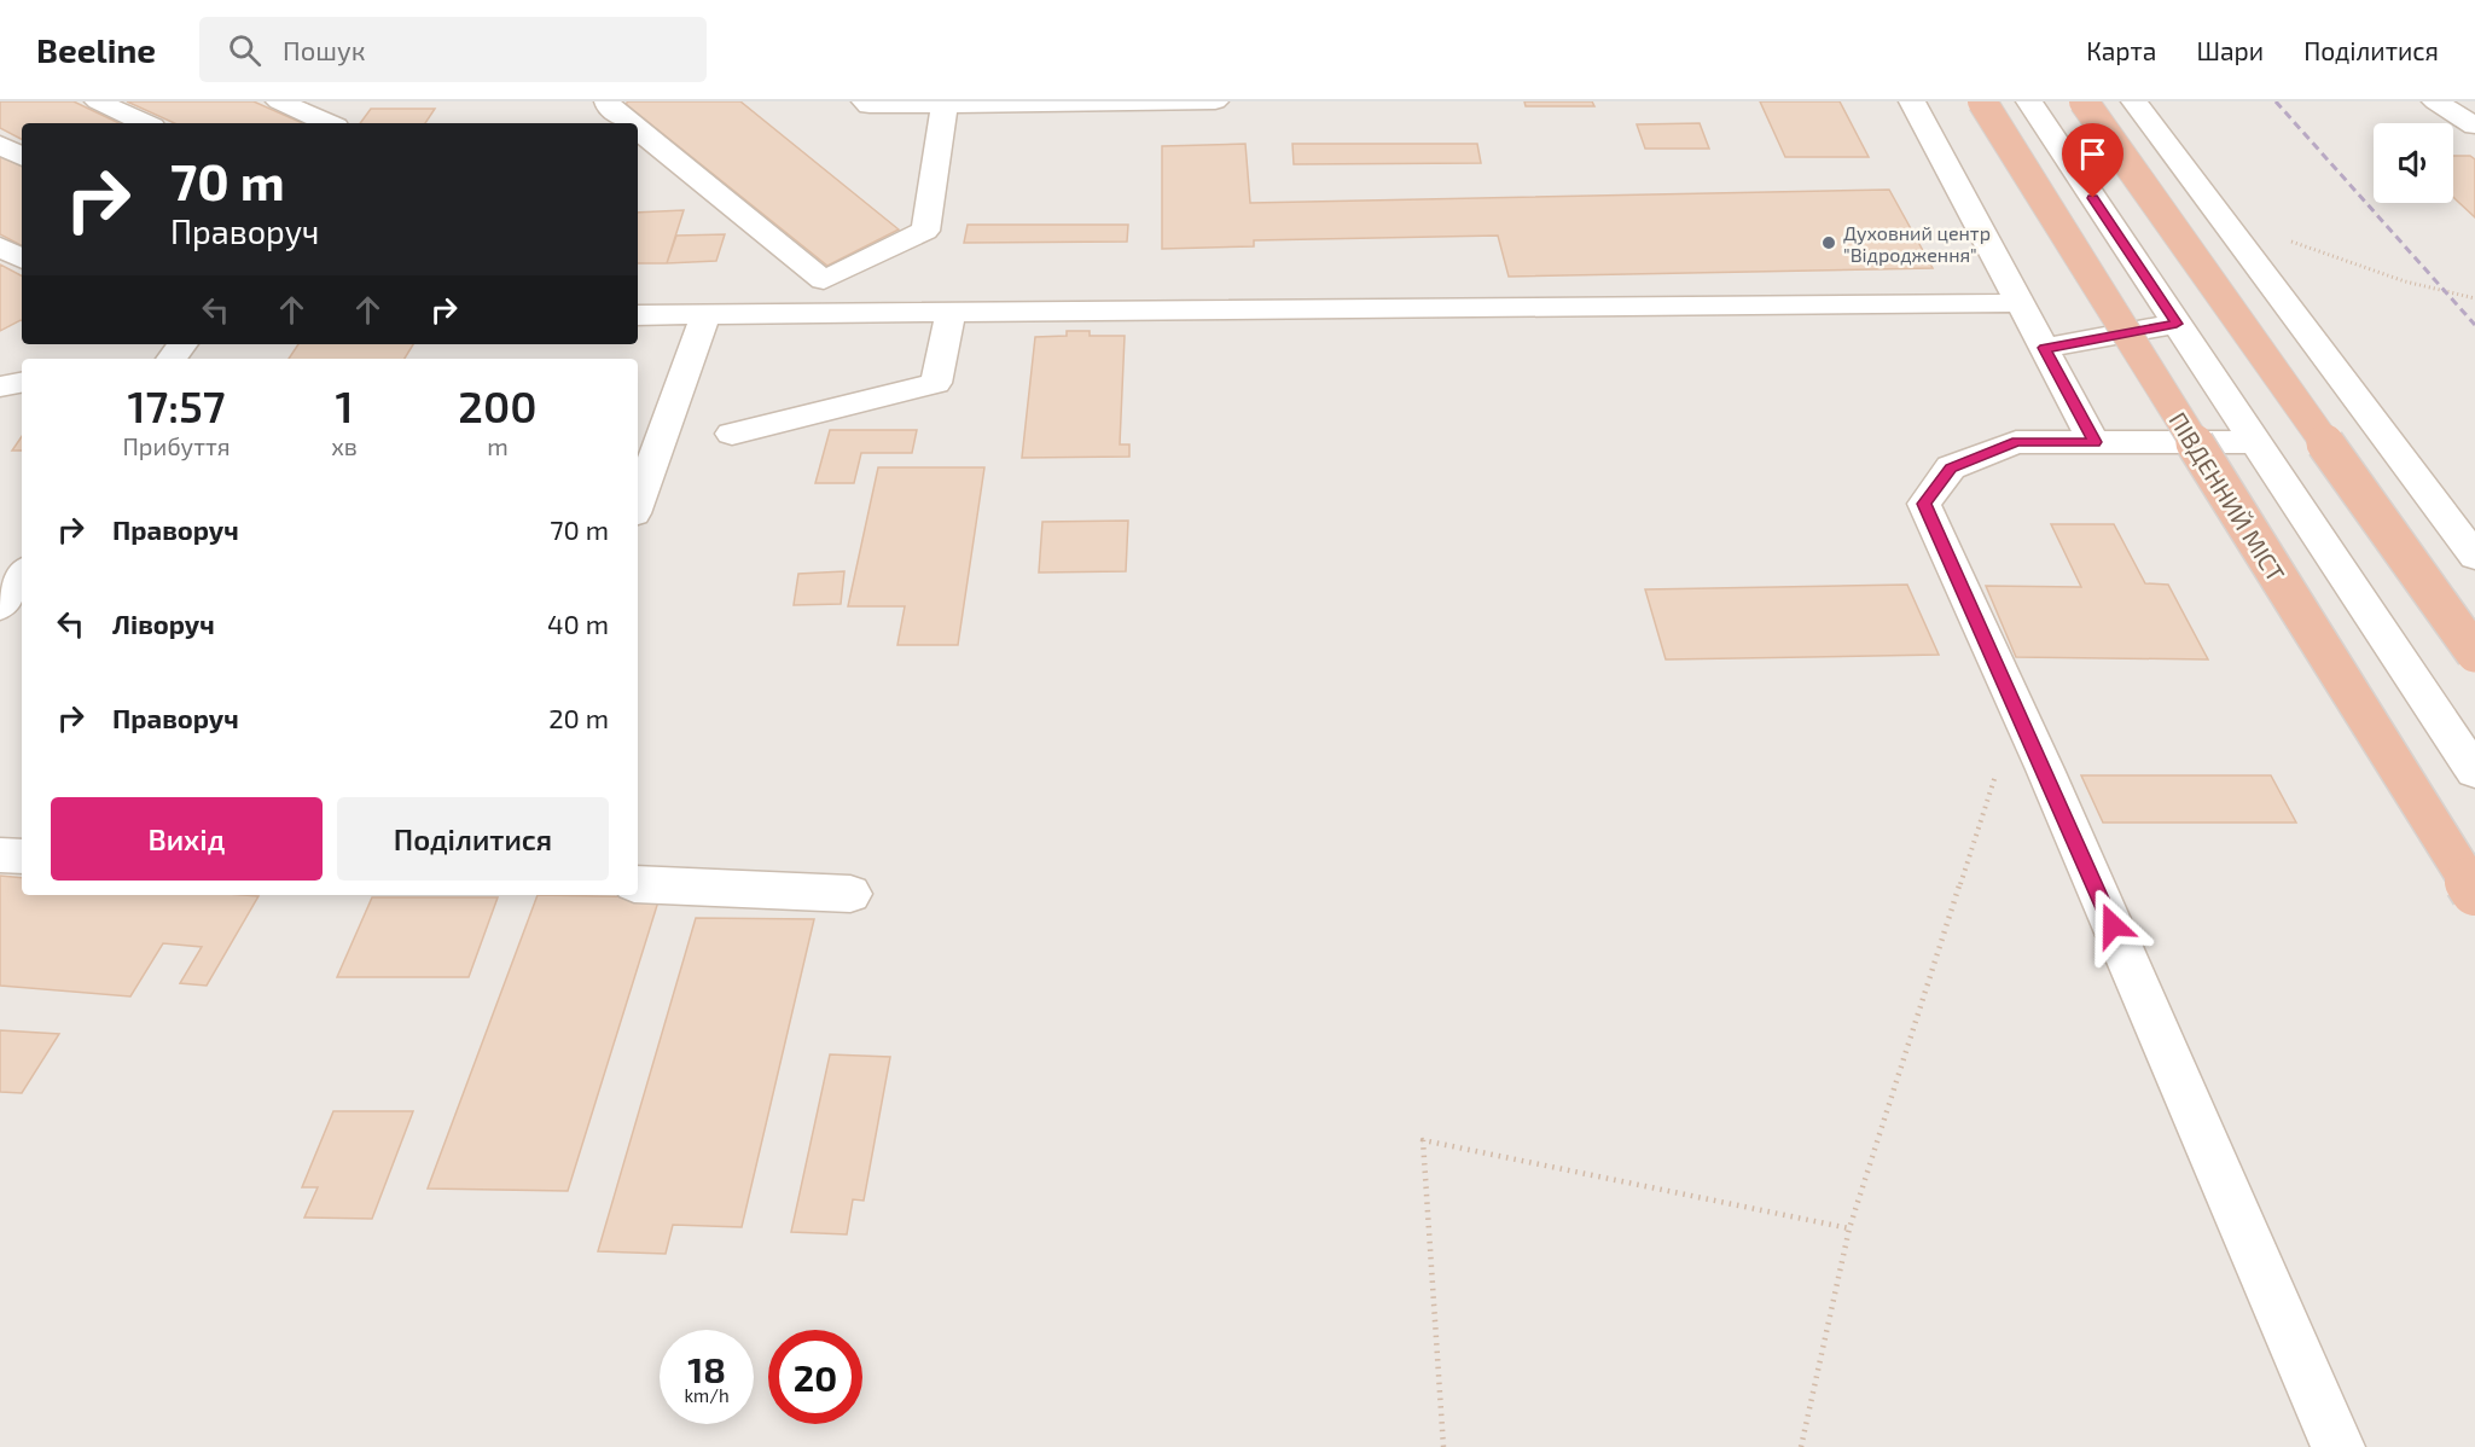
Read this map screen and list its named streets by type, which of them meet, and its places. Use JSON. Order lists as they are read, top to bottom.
{
  "streets": {
    "highway": ["ПІВДЕННИЙ МІСТ"]
  },
  "places": ["Духовний центр \"Відродження\""],
  "page": {
    "header": "Beeline",
    "search": "Пошук",
    "nav": ["Карта", "Шари", "Поділитися"],
    "turn": ["70 m", "Праворуч"],
    "eta": [
      "17:57",
      "Прибуття",
      "1",
      "хв",
      "200",
      "m"
    ],
    "list": [
      {
        "name": "Праворуч",
        "value": "70 m"
      },
      {
        "name": "Ліворуч",
        "value": "40 m"
      },
      {
        "name": "Праворуч",
        "value": "20 m"
      }
    ],
    "buttons": ["Вихід", "Поділитися"],
    "speed": "18 km/h",
    "limit": "20"
  }
}
